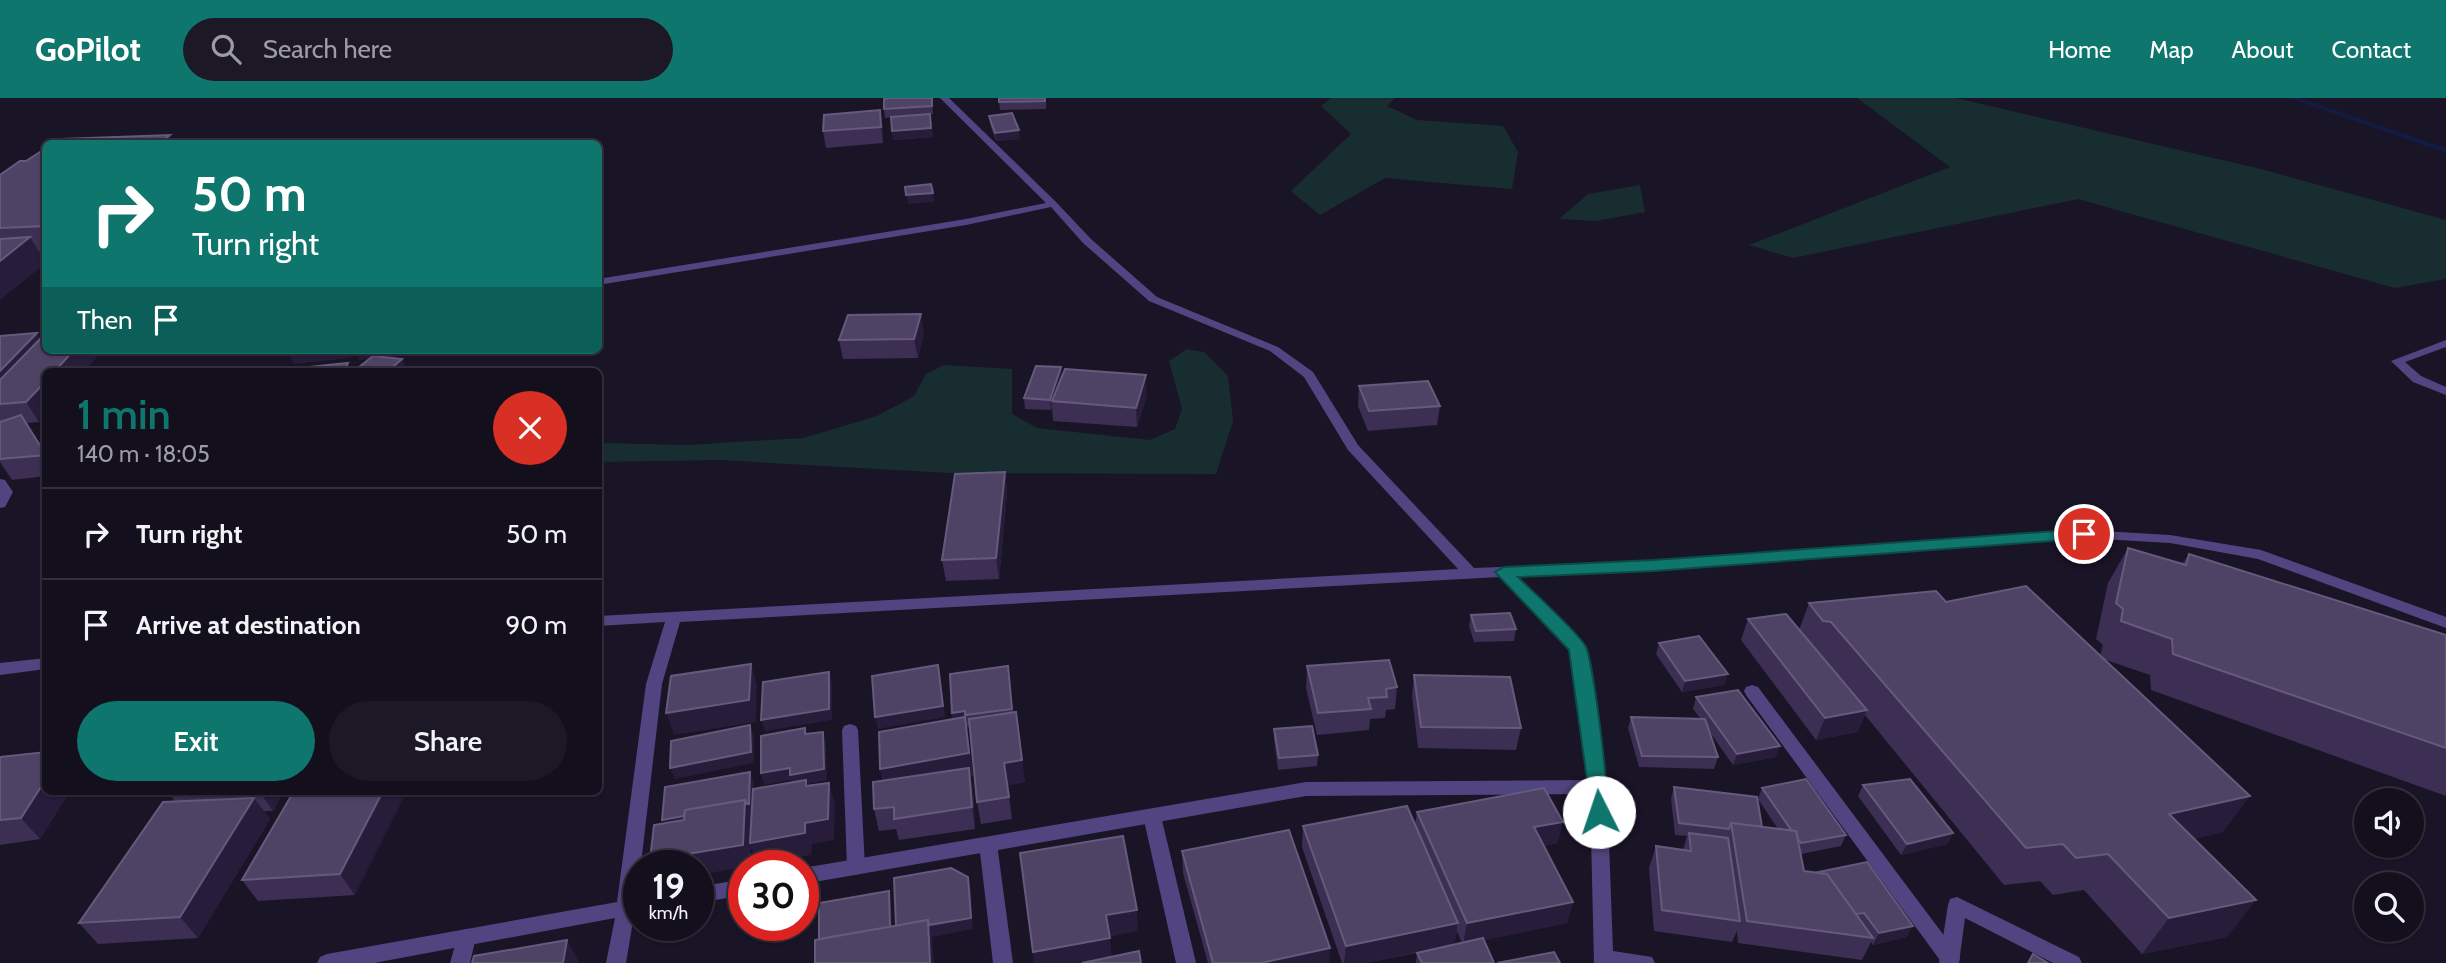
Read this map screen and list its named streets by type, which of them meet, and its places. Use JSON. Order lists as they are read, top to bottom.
{
  "page": {
    "header": "GoPilot",
    "search": "Search here",
    "nav": [
      "Home",
      "Map",
      "About",
      "Contact"
    ],
    "turn": ["50 m", "Turn right"],
    "then": "Then",
    "heading": ["1 min", "140 m · 18:05"],
    "list": [
      {
        "name": "Turn right",
        "value": "50 m"
      },
      {
        "name": "Arrive at destination",
        "value": "90 m"
      }
    ],
    "buttons": ["Exit", "Share"],
    "speed": "19 km/h",
    "limit": "30"
  }
}
